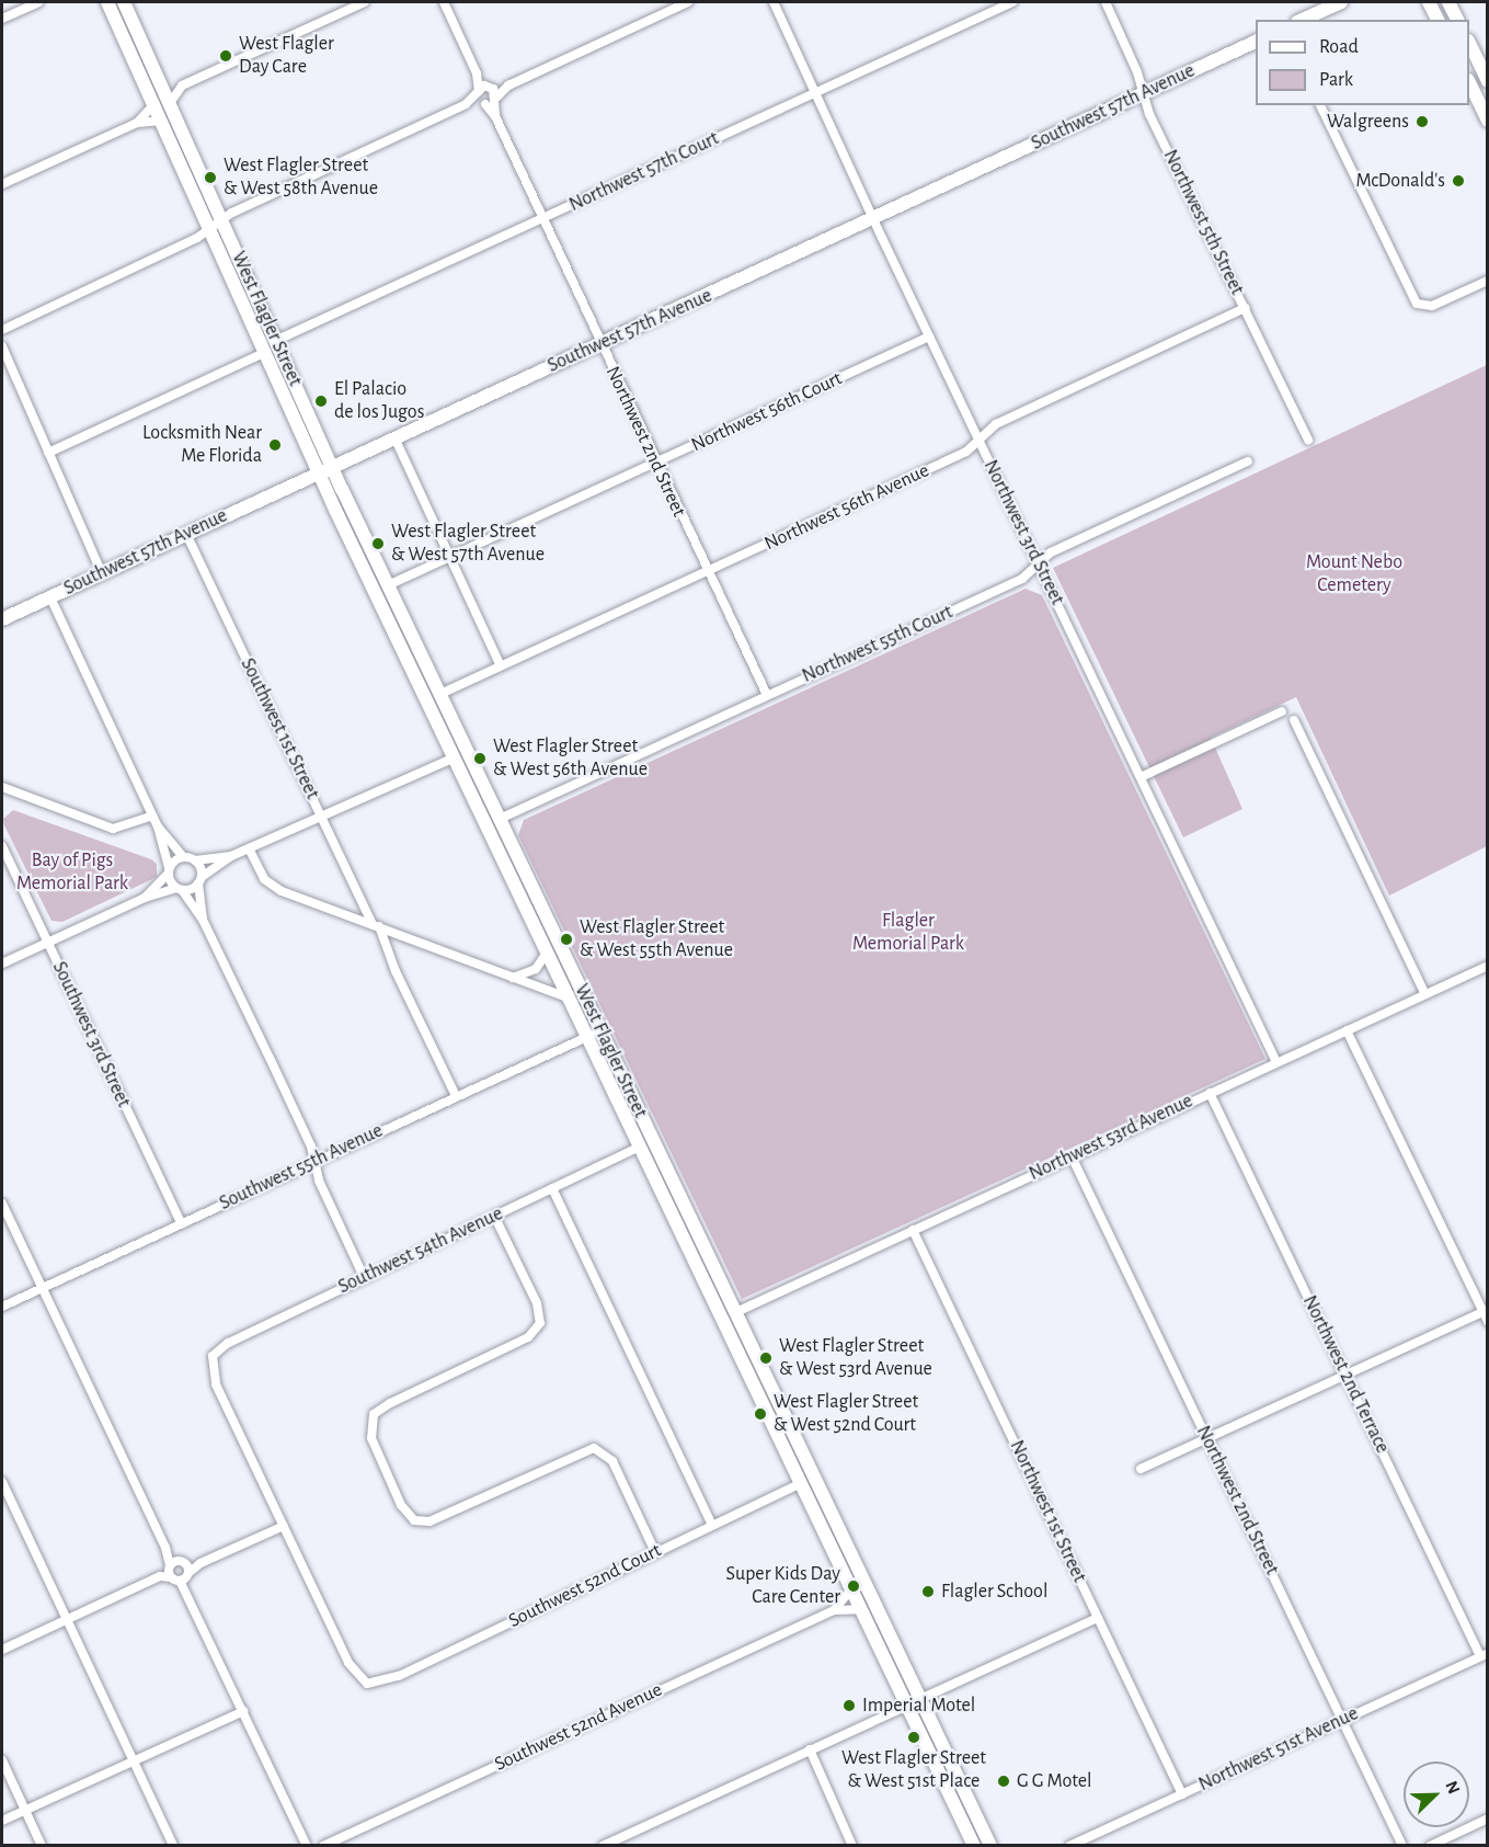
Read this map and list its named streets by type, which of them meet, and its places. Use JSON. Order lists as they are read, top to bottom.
{
  "streets": {
    "main road": ["Southwest 57th Avenue", "West Flagler Street"],
    "street": [
      "Northwest 57th Court",
      "Northwest 5th Street",
      "Northwest 56th Court",
      "Northwest 2nd Street",
      "Northwest 56th Avenue",
      "Northwest 3rd Street",
      "Northwest 55th Court",
      "Southwest 1st Street",
      "Southwest 3rd Street",
      "Northwest 53rd Avenue",
      "Southwest 55th Avenue",
      "Southwest 54th Avenue",
      "Northwest 2nd Terrace",
      "Northwest 1st Street",
      "Southwest 52nd Court",
      "Southwest 52nd Avenue",
      "Northwest 51st Avenue"
    ]
  },
  "crossings": [
    ["Southwest 57th Avenue", "Northwest 5th Street"],
    ["Southwest 57th Avenue", "West Flagler Street"],
    ["Southwest 57th Avenue", "Northwest 2nd Street"],
    ["Southwest 57th Avenue", "Northwest 3rd Street"],
    ["Southwest 57th Avenue", "Southwest 1st Street"],
    ["Northwest 57th Court", "West Flagler Street"],
    ["Northwest 57th Court", "Northwest 2nd Street"],
    ["Northwest 57th Court", "Northwest 3rd Street"],
    ["Northwest 5th Street", "Northwest 56th Avenue"],
    ["West Flagler Street", "Northwest 56th Court"],
    ["West Flagler Street", "Northwest 56th Avenue"],
    ["West Flagler Street", "Northwest 55th Court"],
    ["West Flagler Street", "Northwest 53rd Avenue"],
    ["West Flagler Street", "Southwest 55th Avenue"],
    ["West Flagler Street", "Southwest 54th Avenue"],
    ["West Flagler Street", "Southwest 52nd Court"],
    ["West Flagler Street", "Southwest 52nd Avenue"],
    ["Northwest 56th Court", "Northwest 2nd Street"],
    ["Northwest 56th Court", "Northwest 3rd Street"],
    ["Northwest 2nd Street", "Northwest 56th Avenue"],
    ["Northwest 2nd Street", "Northwest 55th Court"],
    ["Northwest 2nd Street", "Northwest 53rd Avenue"],
    ["Northwest 2nd Street", "Northwest 51st Avenue"],
    ["Northwest 56th Avenue", "Northwest 3rd Street"],
    ["Northwest 3rd Street", "Northwest 55th Court"],
    ["Northwest 3rd Street", "Northwest 53rd Avenue"],
    ["Southwest 1st Street", "Southwest 55th Avenue"],
    ["Southwest 3rd Street", "Southwest 55th Avenue"],
    ["Northwest 53rd Avenue", "Northwest 2nd Terrace"],
    ["Northwest 53rd Avenue", "Northwest 1st Street"],
    ["Southwest 54th Avenue", "Southwest 52nd Court"],
    ["Northwest 2nd Terrace", "Northwest 51st Avenue"],
    ["Northwest 1st Street", "Northwest 51st Avenue"]
  ],
  "parks": ["Mount Nebo Cemetery", "Bay of Pigs Memorial Park", "Flagler Memorial Park"],
  "places": [
    "West Flagler Day Care",
    "Walgreens",
    "West Flagler Street & West 58th Avenue",
    "McDonald's",
    "El Palacio de los Jugos",
    "Locksmith Near Me Florida",
    "West Flagler Street & West 57th Avenue",
    "West Flagler Street & West 56th Avenue",
    "West Flagler Street & West 55th Avenue",
    "West Flagler Street & West 53rd Avenue",
    "West Flagler Street & West 52nd Court",
    "Super Kids Day Care Center",
    "Flagler School",
    "Imperial Motel",
    "West Flagler Street & West 51st Place",
    "G G Motel"
  ],
  "legend": ["Road", "Park"],
  "north": "top right"
}
